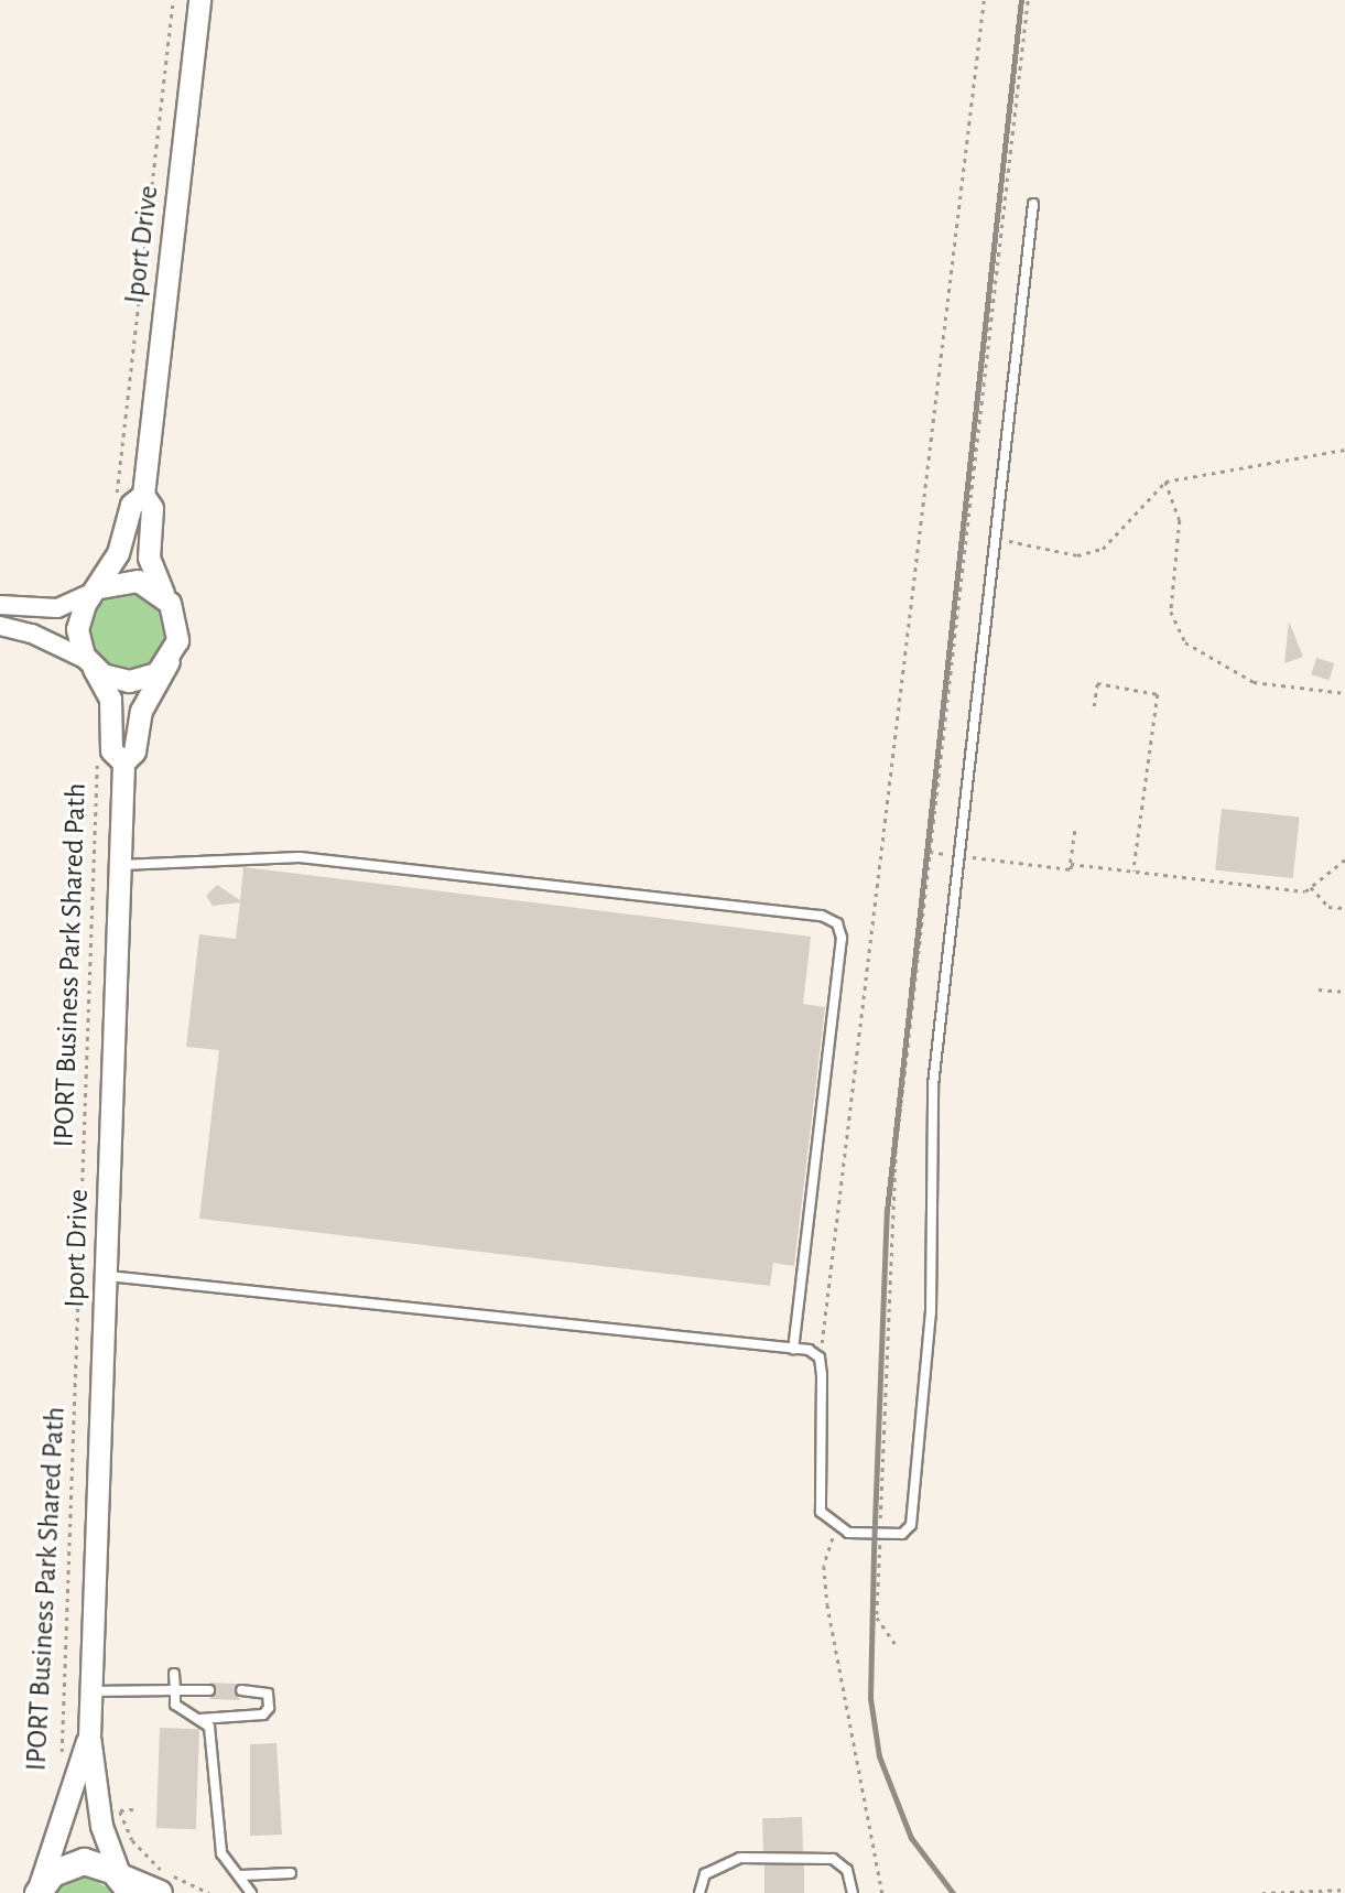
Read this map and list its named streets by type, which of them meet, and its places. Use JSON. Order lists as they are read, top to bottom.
{
  "streets": {
    "street": ["Iport Drive"],
    "path": ["IPORT Business Park Shared Path"]
  }
}
